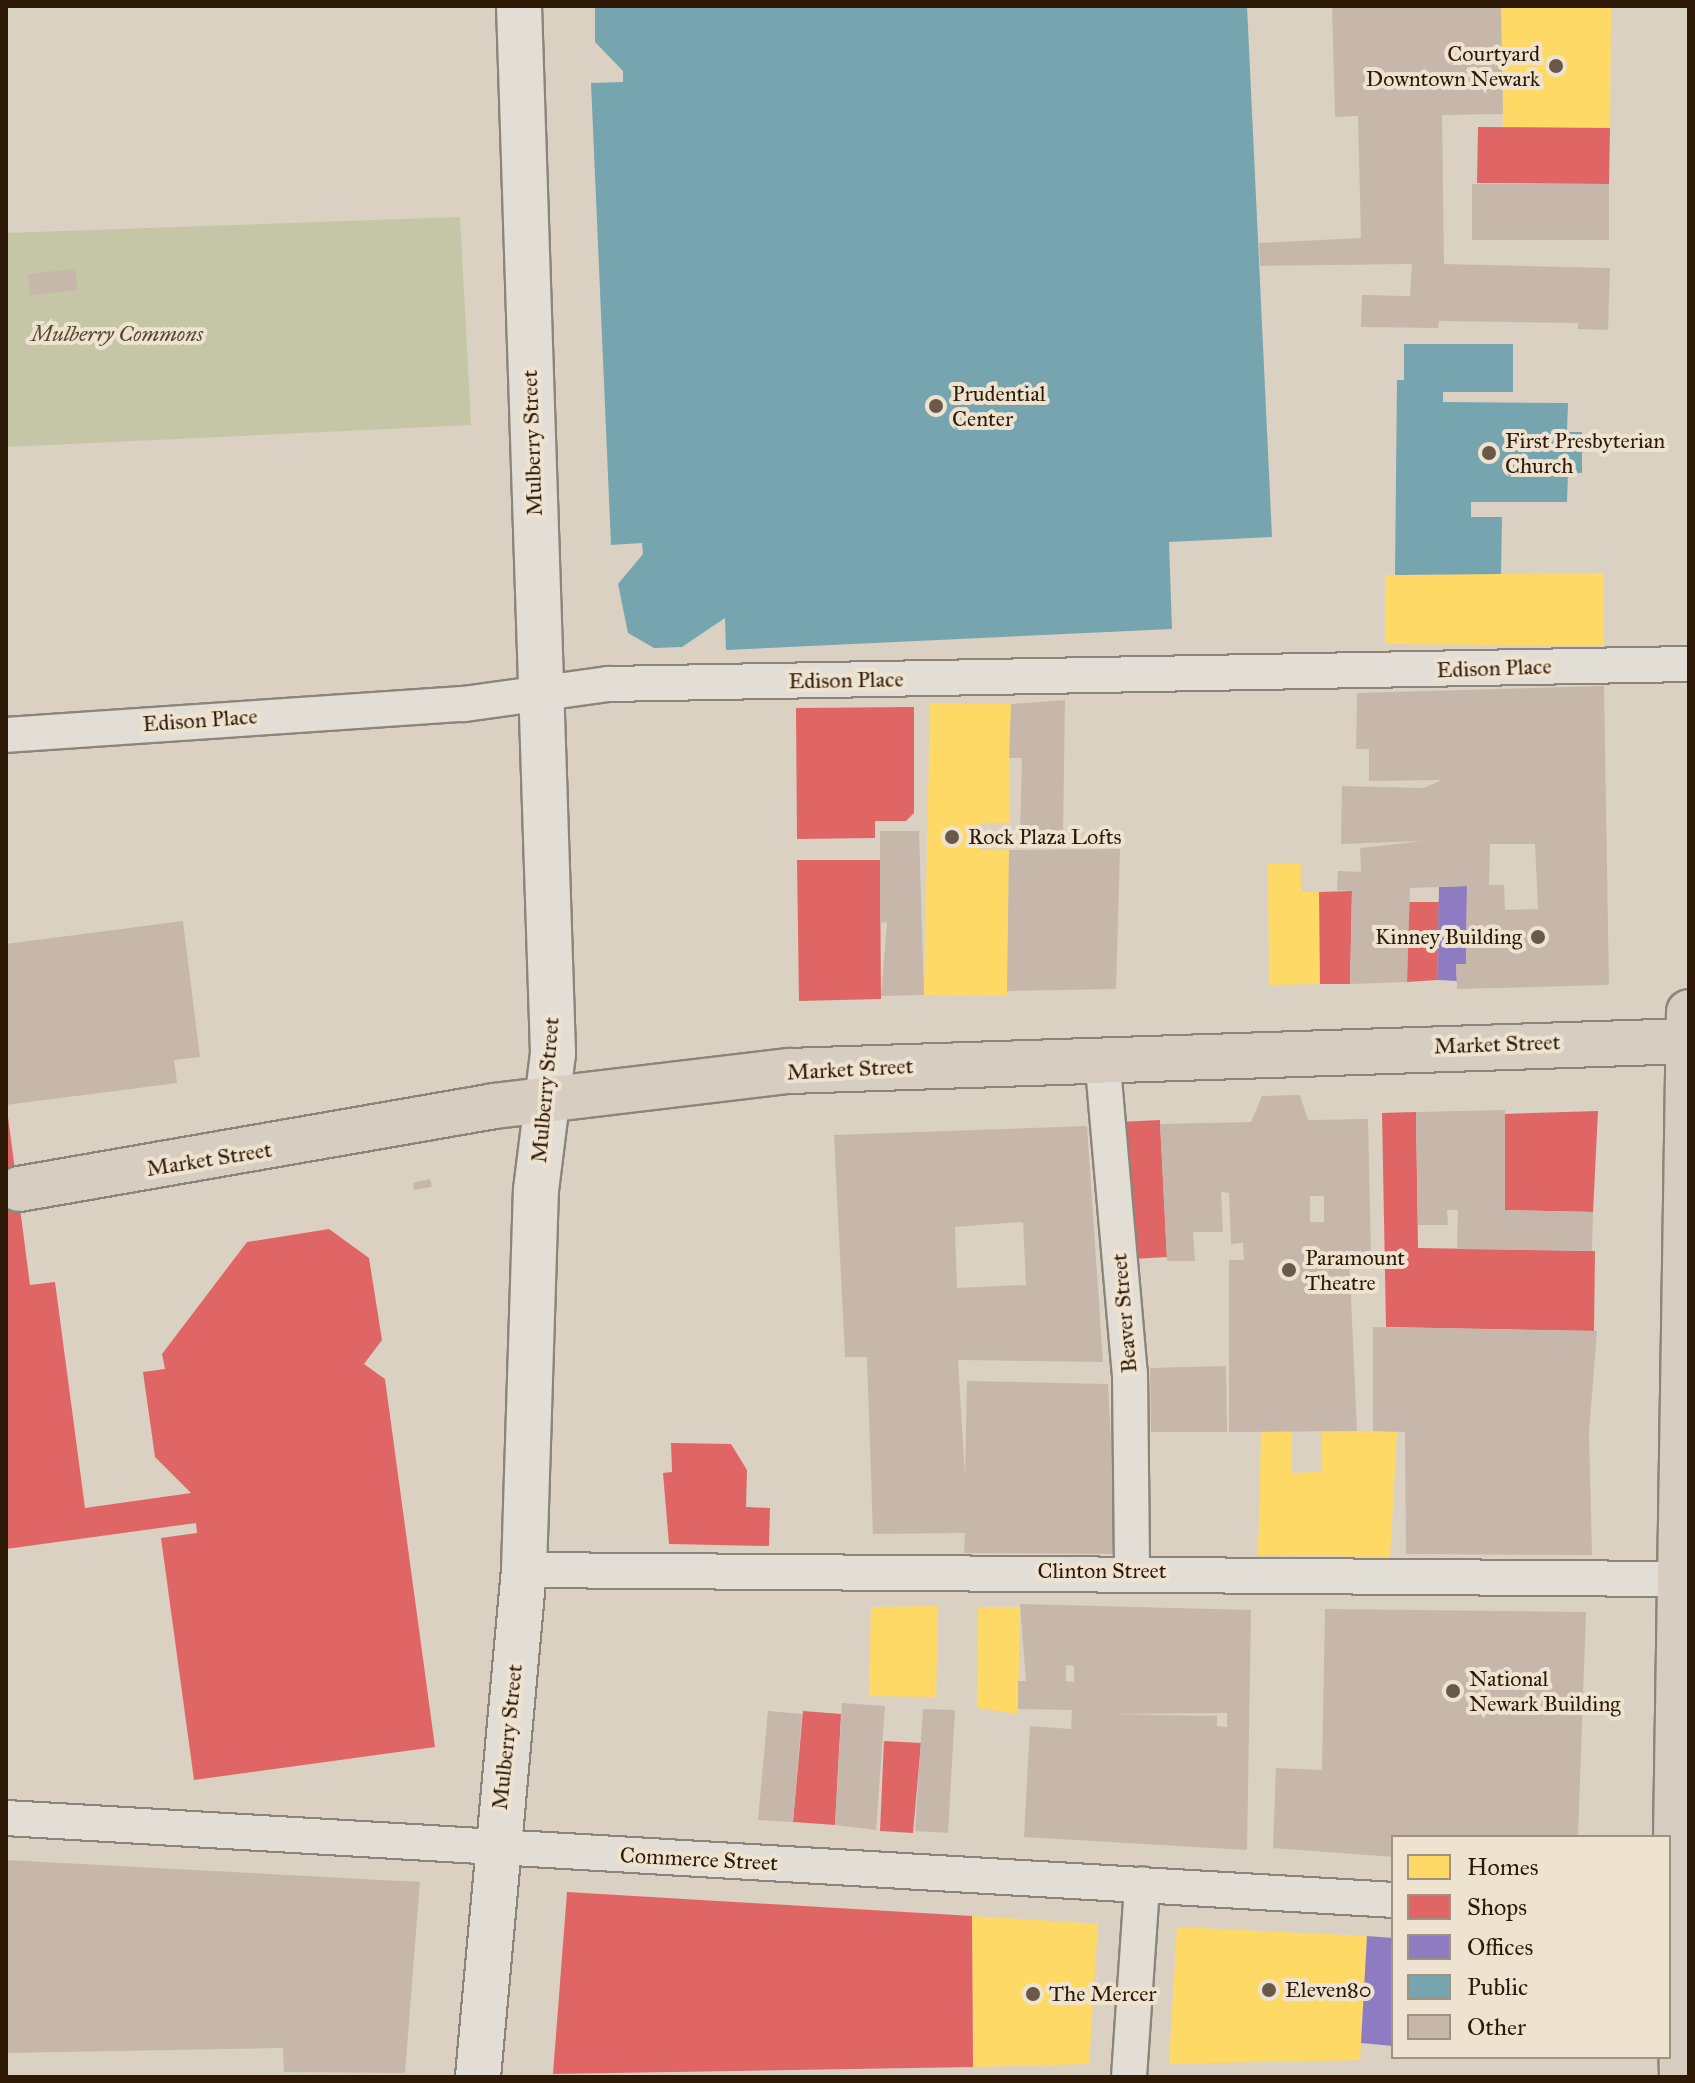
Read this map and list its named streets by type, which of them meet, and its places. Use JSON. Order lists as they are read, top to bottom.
{
  "streets": {
    "main road": ["Market Street"],
    "street": [
      "Mulberry Street",
      "Edison Place",
      "Beaver Street",
      "Clinton Street",
      "Commerce Street"
    ]
  },
  "crossings": [
    ["Mulberry Street", "Edison Place"],
    ["Mulberry Street", "Market Street"],
    ["Mulberry Street", "Clinton Street"],
    ["Mulberry Street", "Commerce Street"],
    ["Market Street", "Beaver Street"],
    ["Beaver Street", "Clinton Street"]
  ],
  "parks": ["Mulberry Commons"],
  "places": [
    "Courtyard Downtown Newark",
    "Prudential Center",
    "First Presbyterian Church",
    "Rock Plaza Lofts",
    "Kinney Building",
    "Paramount Theatre",
    "National Newark Building",
    "Eleven80",
    "The Mercer"
  ],
  "legend": [
    "Homes",
    "Shops",
    "Offices",
    "Public",
    "Other"
  ]
}
